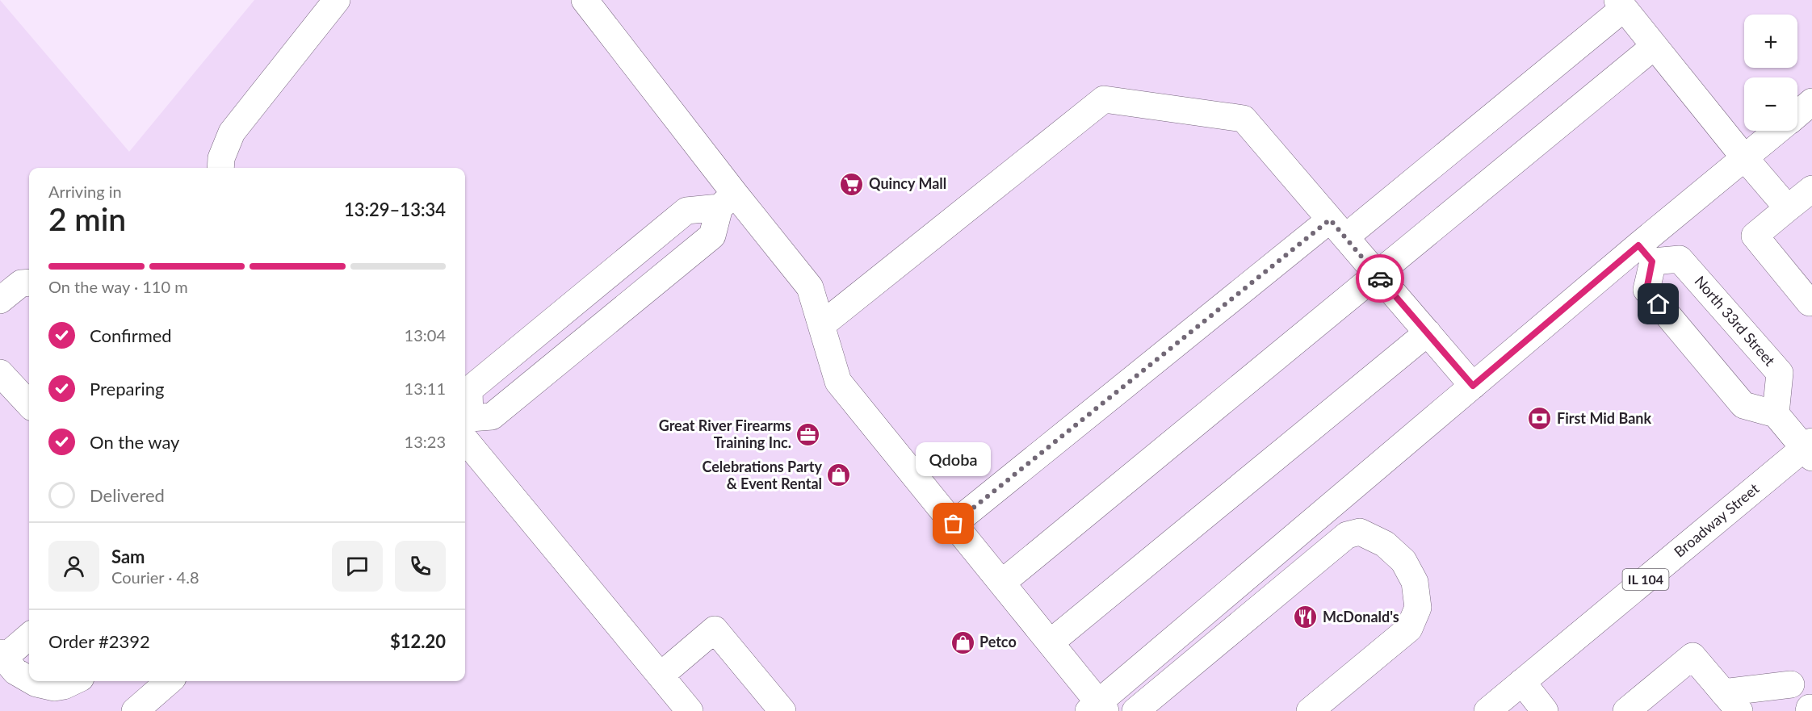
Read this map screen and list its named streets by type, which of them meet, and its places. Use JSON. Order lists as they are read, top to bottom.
{
  "streets": {
    "street": ["North 33rd Street", "Broadway Street", "IL 104"]
  },
  "places": {
    "supermarket": ["Quincy Mall"],
    "bank": ["First Mid Bank"],
    "office": ["Great River Firearms Training Inc."],
    "shop": ["Celebrations Party & Event Rental", "Petco"],
    "other": ["Qdoba"],
    "restaurant": ["McDonald's"]
  },
  "page": {
    "map_buttons": ["+", "−"],
    "heading": ["2 min", "Arriving in", "13:29–13:34"],
    "panel": [
      "Sam",
      "Courier · 4.8",
      "Order #2392",
      "$12.20"
    ],
    "bar": "On the way · 110 m",
    "list": [
      ["Confirmed", "13:04"],
      ["Preparing", "13:11"],
      ["On the way", "13:23"],
      "Delivered"
    ],
    "bubble": "Qdoba"
  }
}
